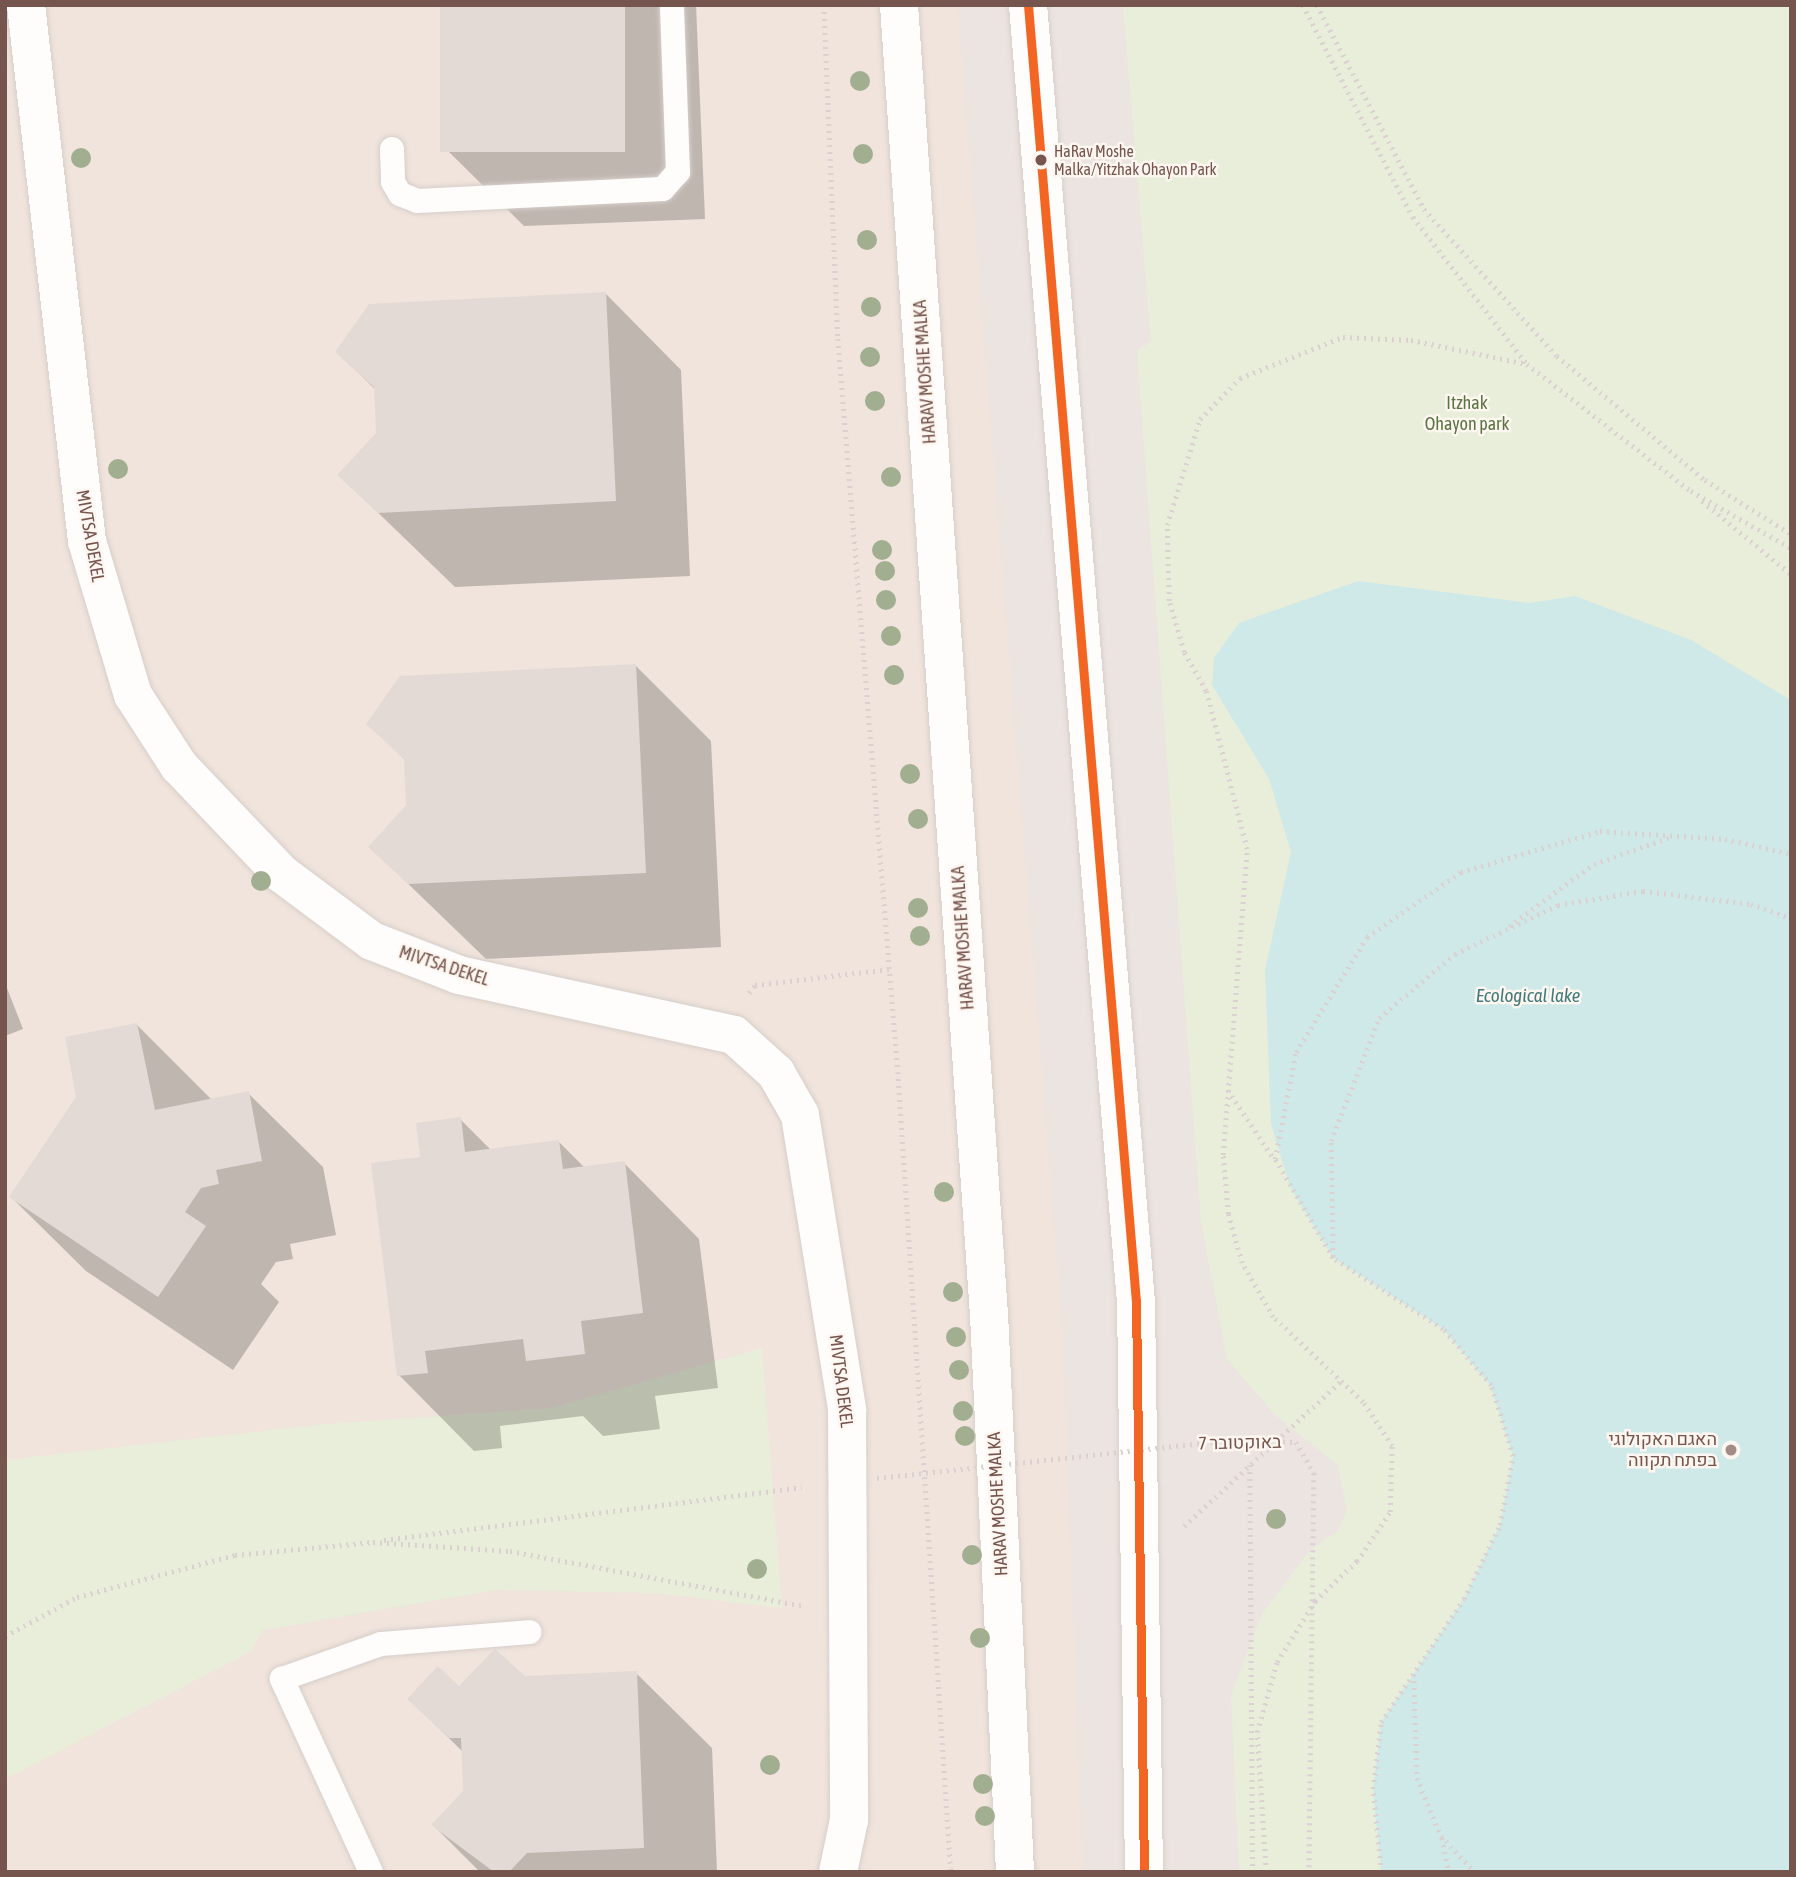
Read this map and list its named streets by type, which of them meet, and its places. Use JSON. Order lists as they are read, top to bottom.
{
  "streets": {
    "street": ["HARAV MOSHE MALKA", "MIVTSA DEKEL"],
    "path": ["7 באוקטובר"]
  },
  "crossings": [
    ["MIVTSA DEKEL", "7 באוקטובר"]
  ],
  "water": ["Ecological lake"],
  "parks": ["Itzhak Ohayon park"],
  "places": ["HaRav Moshe Malka/Yitzhak Ohayon Park", "האגם האקולוגי בפתח תקווה"]
}
